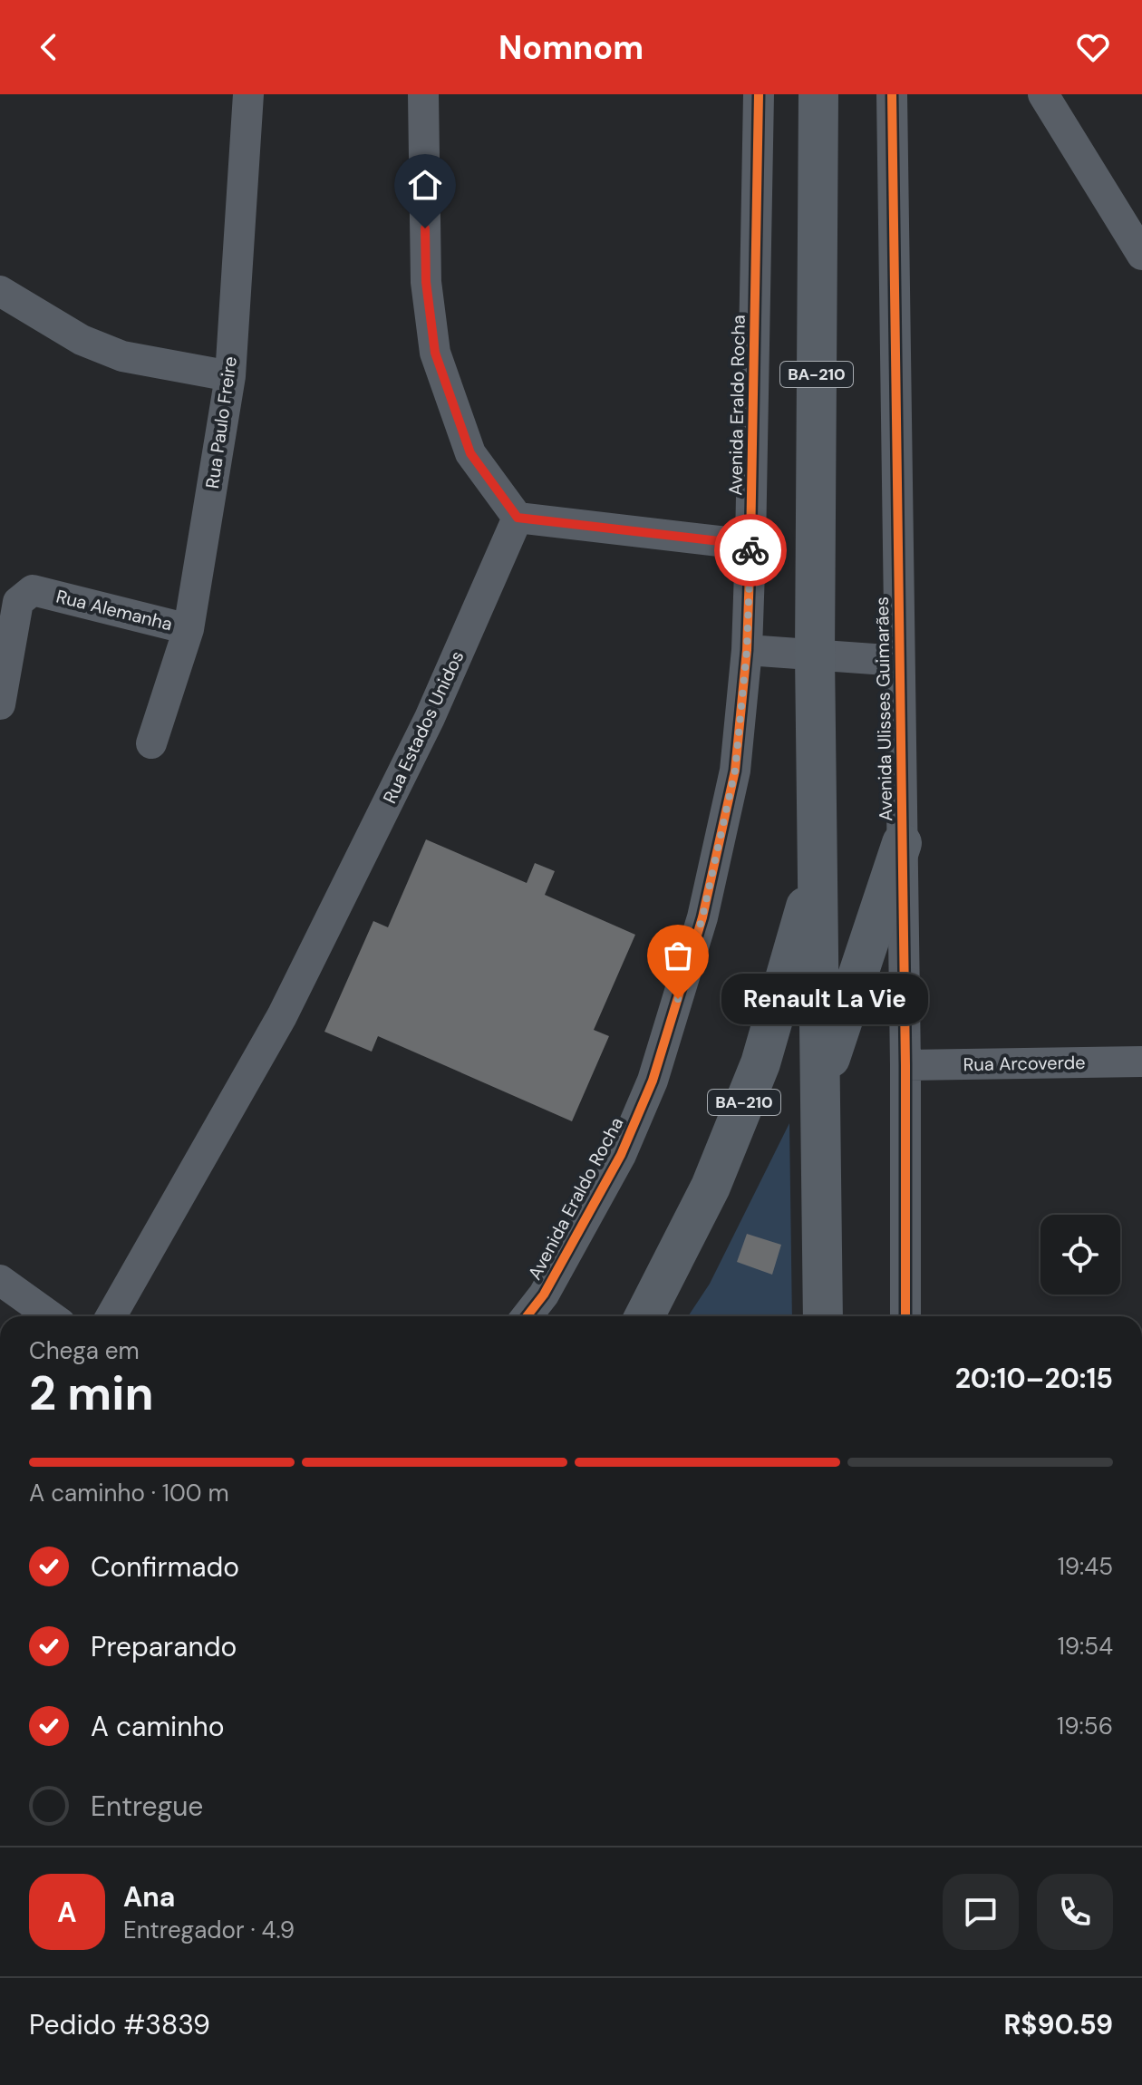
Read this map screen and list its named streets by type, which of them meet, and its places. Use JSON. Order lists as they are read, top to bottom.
{
  "streets": {
    "main road": ["BA-210"],
    "street": [
      "Avenida Eraldo Rocha",
      "Rua Paulo Freire",
      "Rua Alemanha",
      "Avenida Ulisses Guimarães",
      "Rua Estados Unidos",
      "Rua Arcoverde"
    ]
  },
  "crossings": [
    ["Rua Paulo Freire", "Rua Alemanha"],
    ["Avenida Ulisses Guimarães", "Rua Arcoverde"]
  ],
  "places": ["Renault La Vie"],
  "page": {
    "header": "Nomnom",
    "bubble": "Renault La Vie",
    "heading": ["2 min", "Chega em", "20:10–20:15"],
    "panel": [
      "Ana",
      "Entregador · 4.9",
      "Pedido #3839",
      "R$90.59"
    ],
    "bar": "A caminho · 100 m",
    "list": [
      ["Confirmado", "19:45"],
      ["Preparando", "19:54"],
      ["A caminho", "19:56"],
      "Entregue"
    ],
    "round": "A"
  }
}
